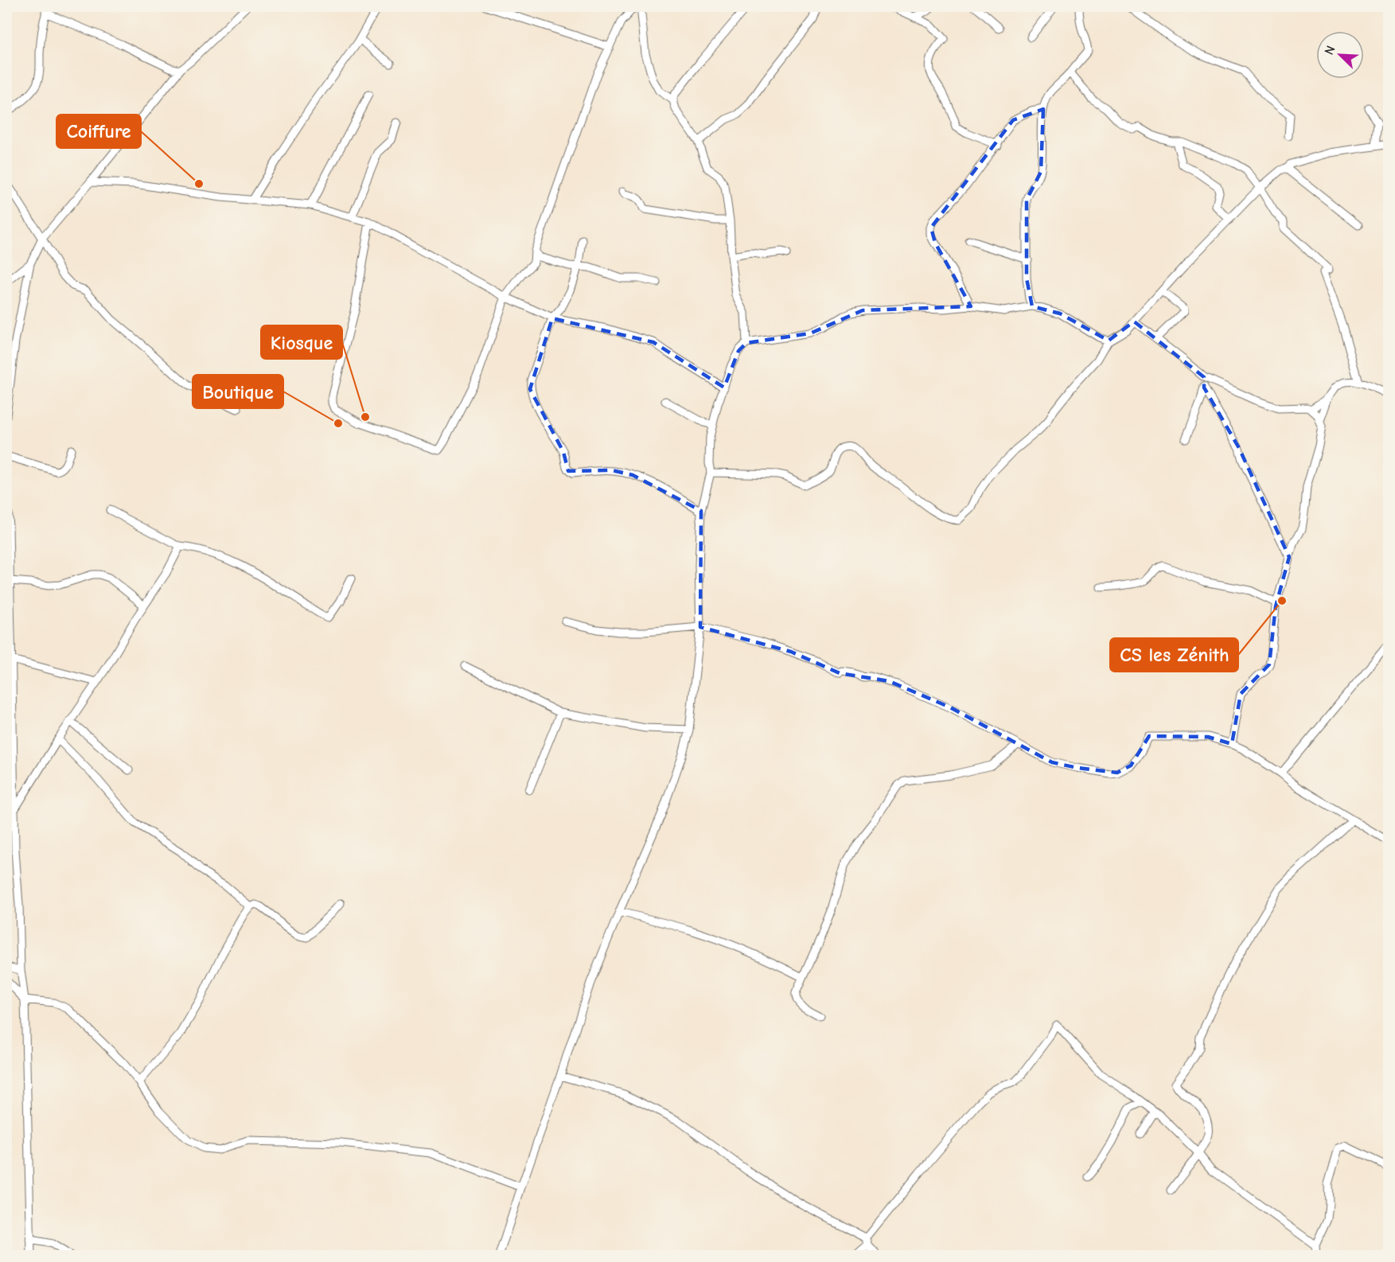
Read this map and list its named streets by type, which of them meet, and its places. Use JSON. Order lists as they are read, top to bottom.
{
  "places": [
    "Coiffure",
    "Kiosque",
    "Boutique",
    "CS les Zénith"
  ],
  "north": "top left"
}
